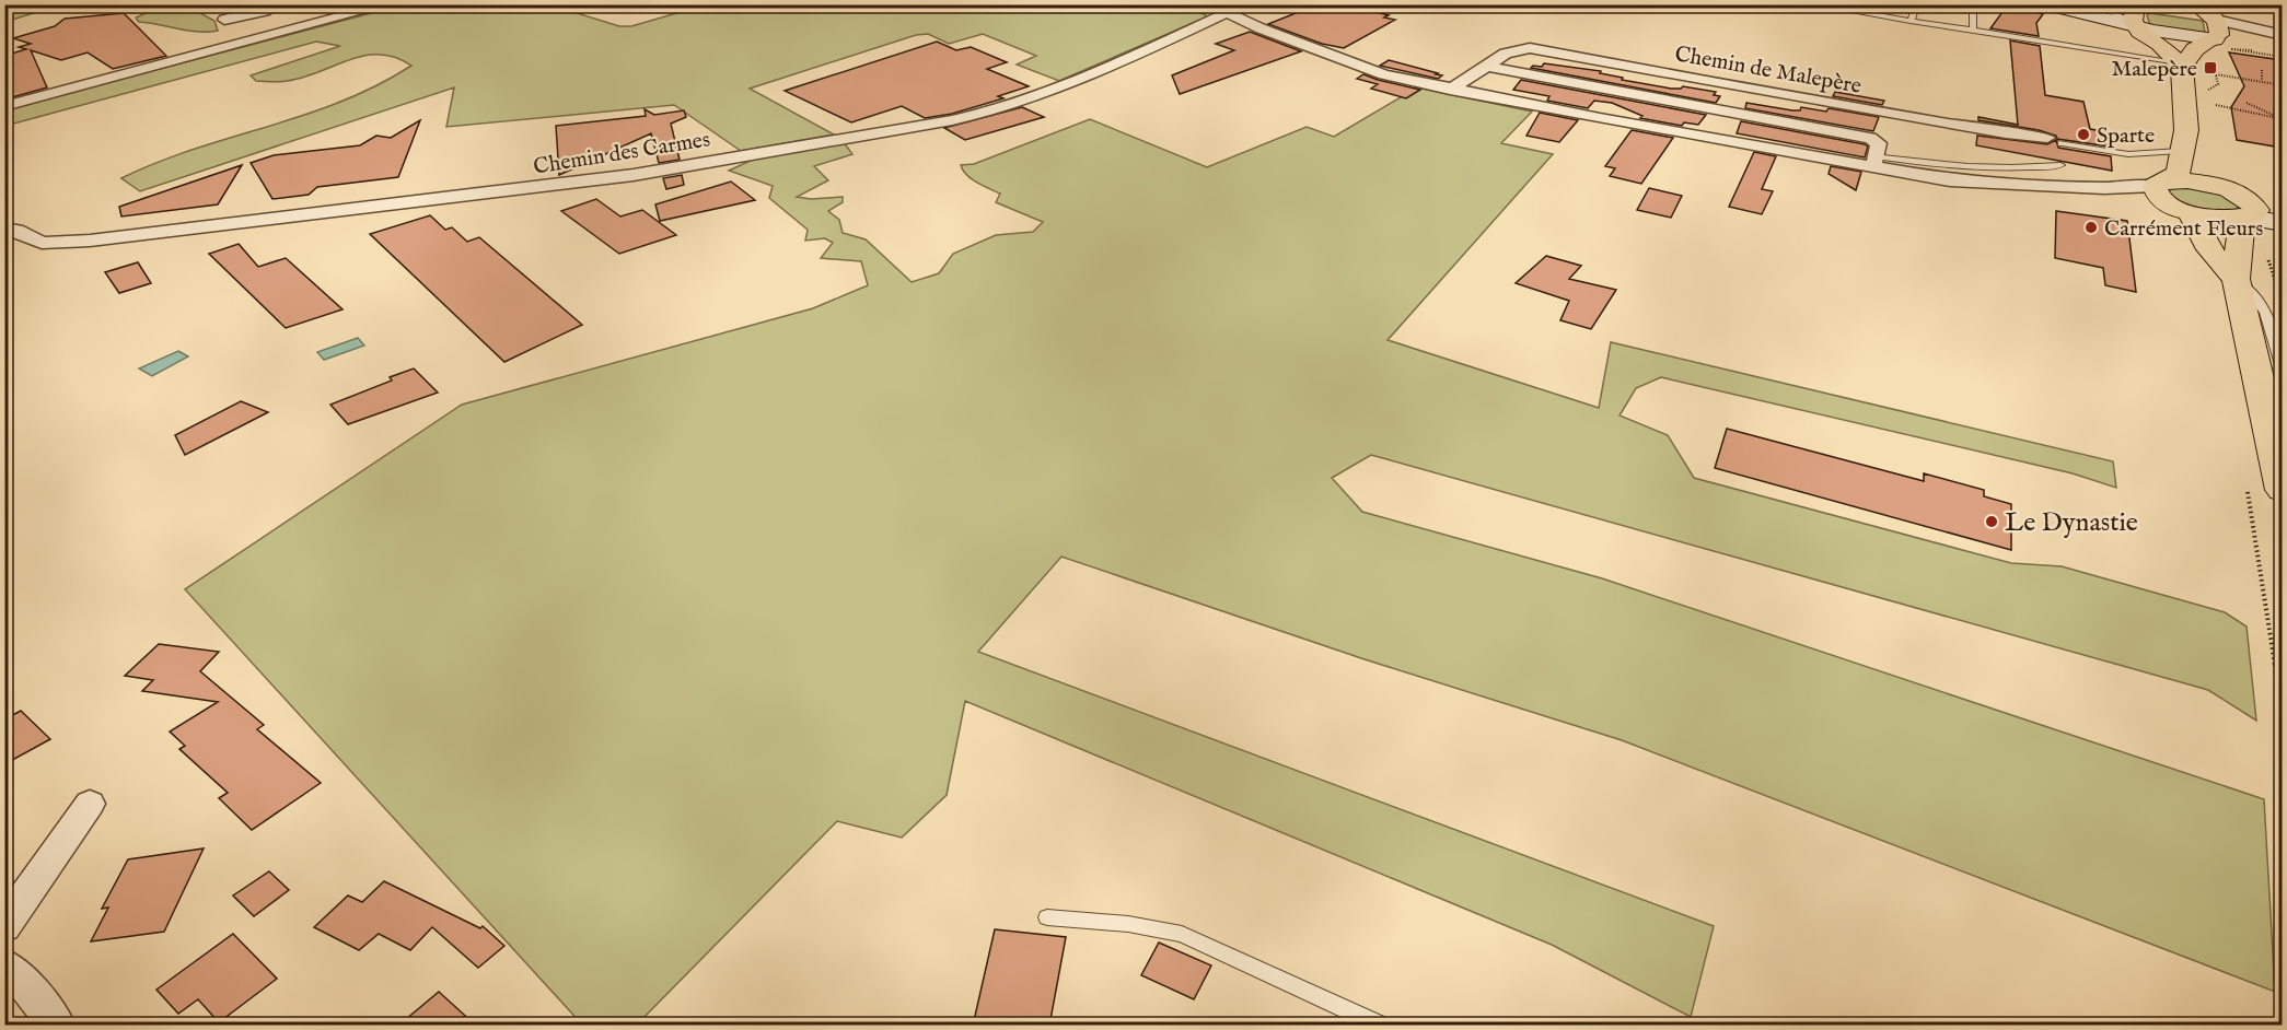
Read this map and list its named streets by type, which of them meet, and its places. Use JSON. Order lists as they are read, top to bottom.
{
  "streets": {
    "street": ["Chemin de Malepère", "Chemin des Carmes"]
  },
  "places": {
    "transit": ["Malepère"],
    "other": ["Sparte", "Carrément Fleurs", "Le Dynastie"]
  }
}
